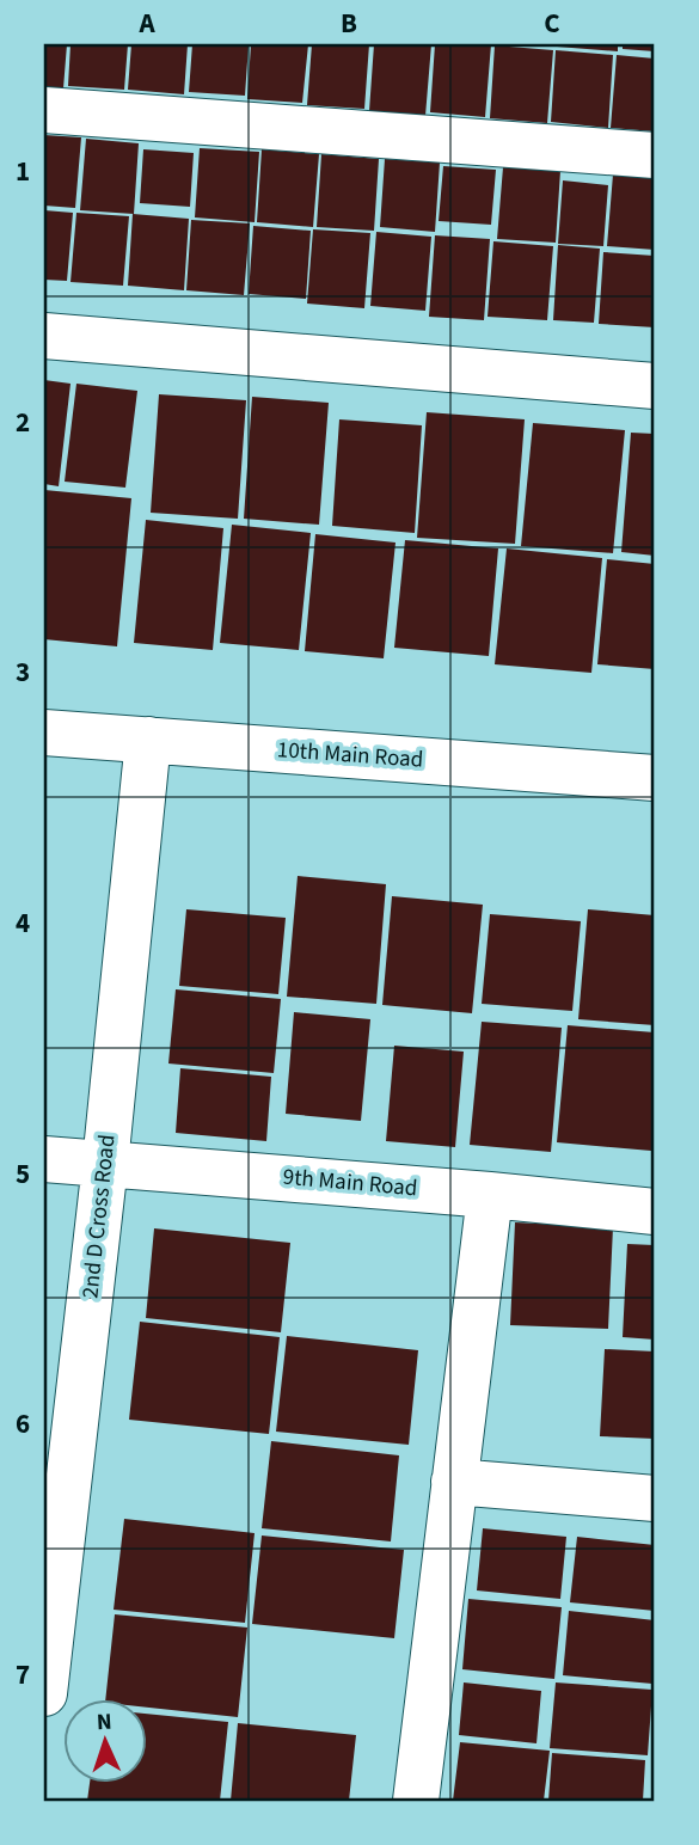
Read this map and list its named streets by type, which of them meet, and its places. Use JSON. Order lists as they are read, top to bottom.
{
  "streets": {
    "street": ["10th Main Road", "9th Main Road", "2nd D Cross Road"]
  },
  "crossings": [
    ["10th Main Road", "2nd D Cross Road"],
    ["9th Main Road", "2nd D Cross Road"]
  ],
  "north": "top",
  "grid": {
    "columns": ["A", "B", "C"],
    "rows": [
      "1",
      "2",
      "3",
      "4",
      "5",
      "6",
      "7"
    ]
  }
}
